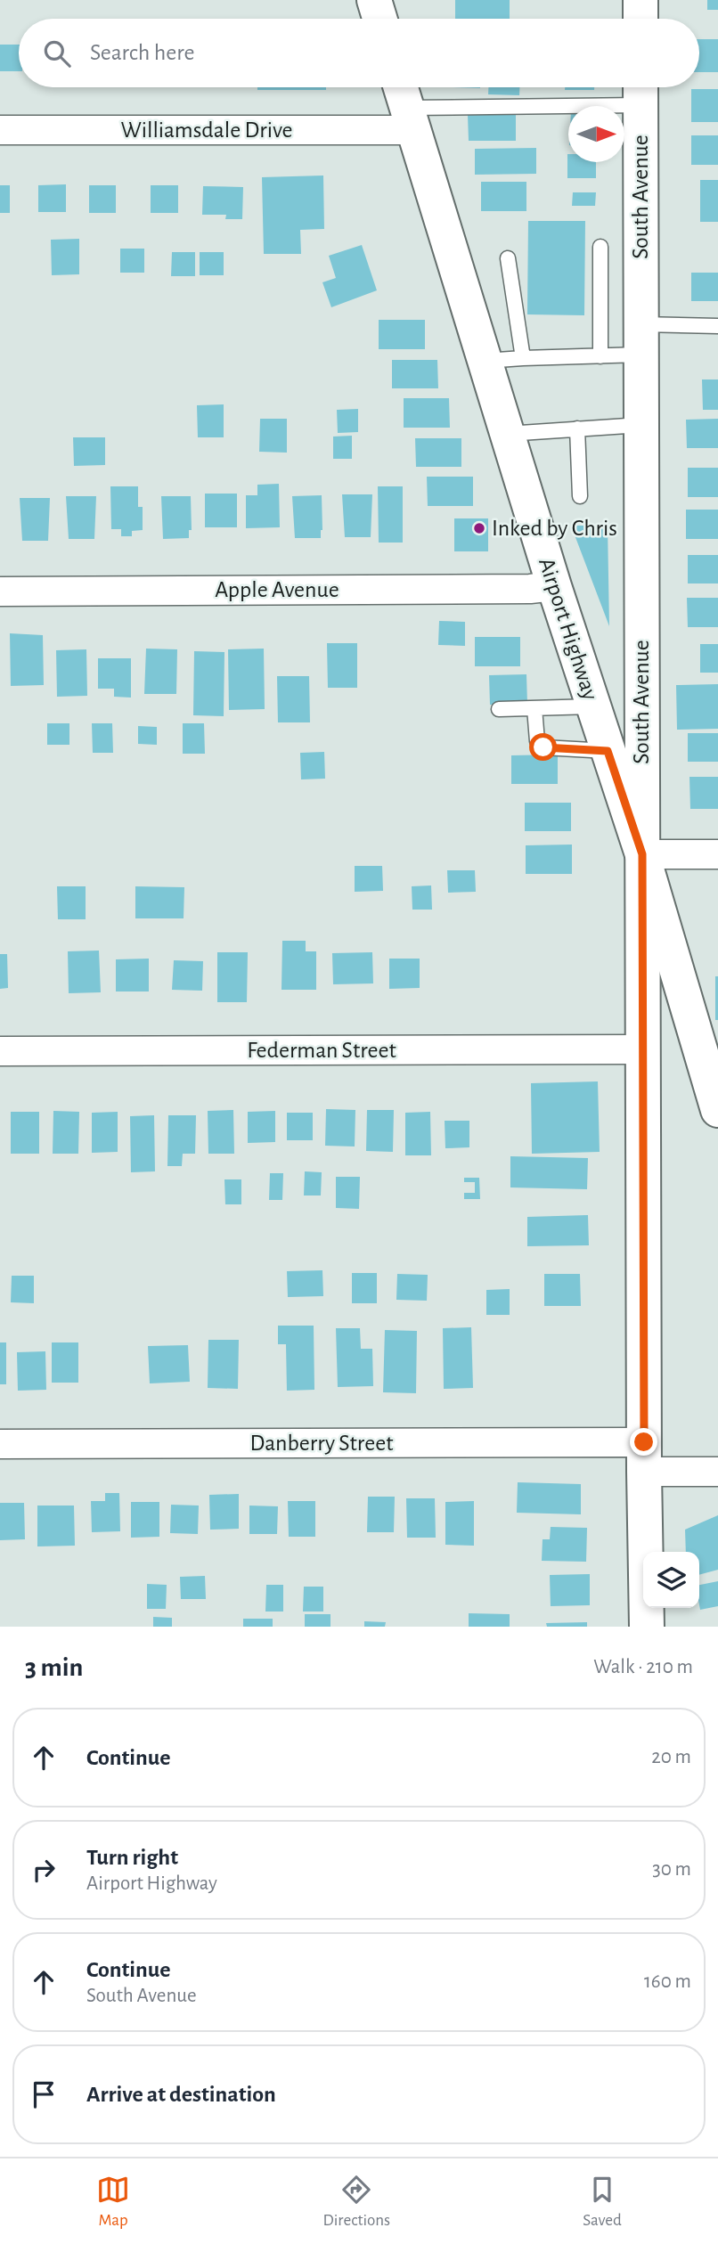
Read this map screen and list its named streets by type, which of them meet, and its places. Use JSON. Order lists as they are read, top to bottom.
{
  "streets": {
    "street": [
      "Williamsdale Drive",
      "South Avenue",
      "Apple Avenue",
      "Airport Highway",
      "Federman Street",
      "Danberry Street"
    ]
  },
  "crossings": [
    ["Williamsdale Drive", "Airport Highway"],
    ["South Avenue", "Airport Highway"],
    ["South Avenue", "Federman Street"],
    ["South Avenue", "Danberry Street"],
    ["Apple Avenue", "Airport Highway"]
  ],
  "places": ["Inked by Chris"],
  "north": "right",
  "page": {
    "search": "Search here",
    "heading": ["3 min", "Walk · 210 m"],
    "list": [
      ["Continue", "20 m"],
      ["Turn right", "Airport Highway", "30 m"],
      ["Continue", "South Avenue", "160 m"],
      "Arrive at destination"
    ],
    "nav": ["Map", "Directions", "Saved"]
  }
}
